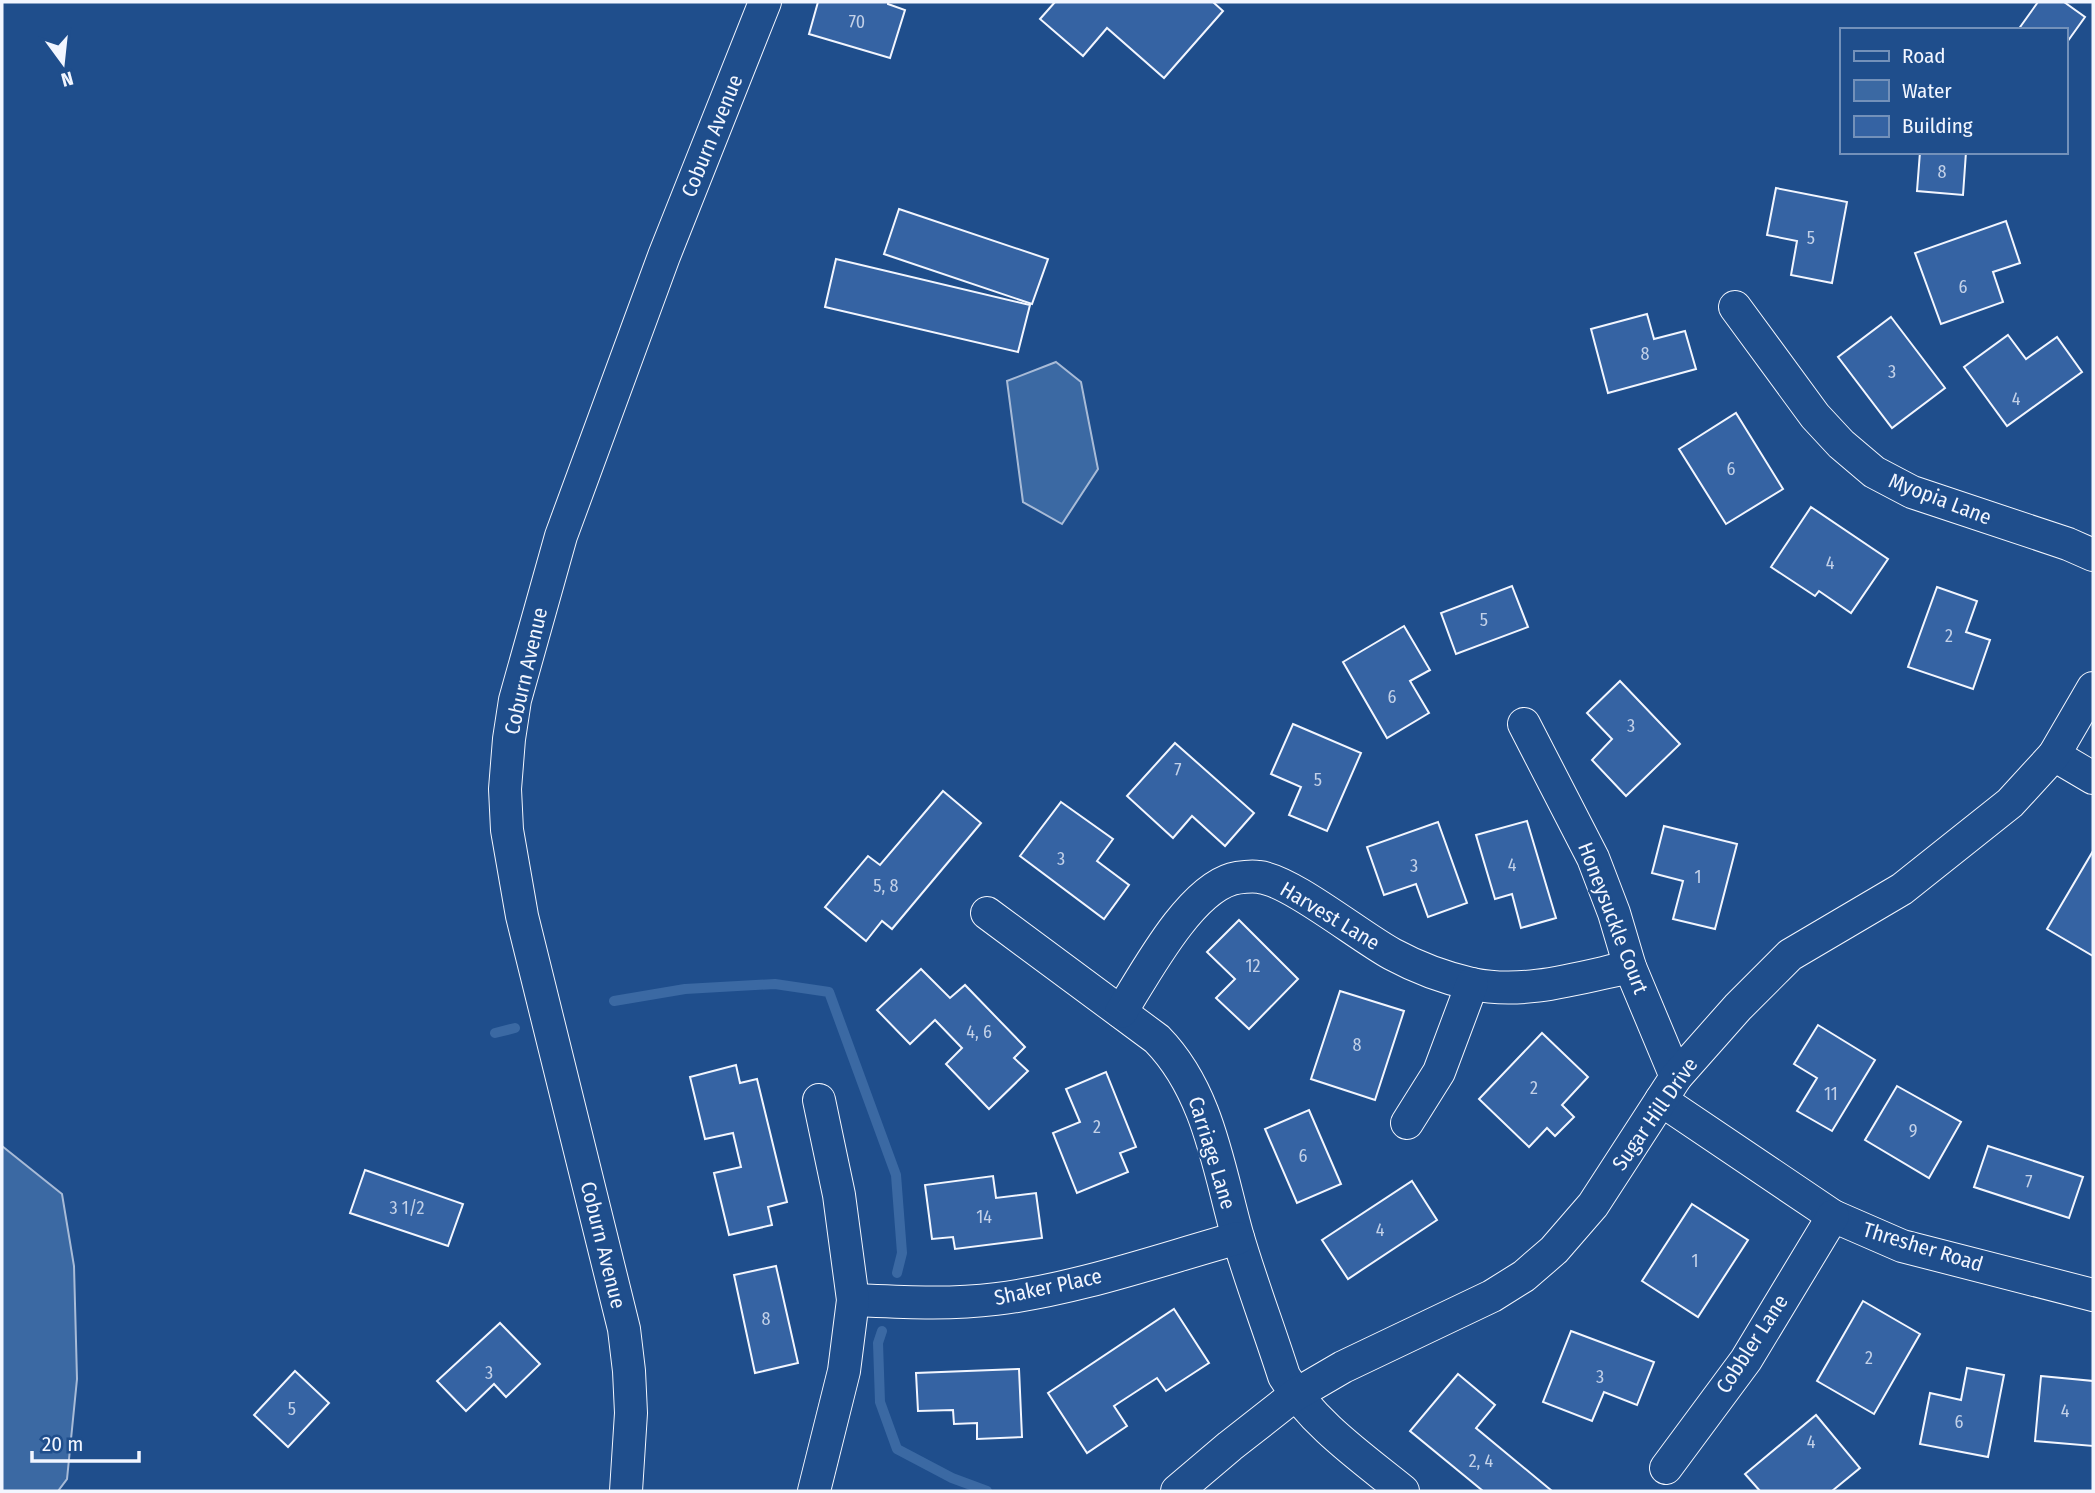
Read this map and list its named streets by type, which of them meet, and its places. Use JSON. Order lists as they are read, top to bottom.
{
  "streets": {
    "street": [
      "Coburn Avenue",
      "Myopia Lane",
      "Harvest Lane",
      "Honeysuckle Court",
      "Sugar Hill Drive",
      "Carriage Lane",
      "Thresher Road",
      "Shaker Place",
      "Cobbler Lane"
    ]
  },
  "crossings": [
    ["Harvest Lane", "Honeysuckle Court"],
    ["Harvest Lane", "Carriage Lane"],
    ["Honeysuckle Court", "Sugar Hill Drive"],
    ["Honeysuckle Court", "Thresher Road"],
    ["Sugar Hill Drive", "Carriage Lane"],
    ["Sugar Hill Drive", "Thresher Road"],
    ["Carriage Lane", "Shaker Place"],
    ["Thresher Road", "Cobbler Lane"]
  ],
  "house_numbers": [
    "70",
    "8",
    "5",
    "6",
    "8",
    "3",
    "4",
    "6",
    "4",
    "5",
    "2",
    "6",
    "3",
    "7",
    "5",
    "3",
    "4",
    "3",
    "1",
    "5, 8",
    "12",
    "4, 6",
    "8",
    "2",
    "11",
    "2",
    "9",
    "6",
    "7",
    "3 1/2",
    "14",
    "4",
    "1",
    "8",
    "2",
    "3",
    "3",
    "5",
    "4",
    "6",
    "4",
    "2, 4"
  ],
  "legend": ["Road", "Water", "Building"],
  "scale_bar": "20 m",
  "north": "bottom"
}
